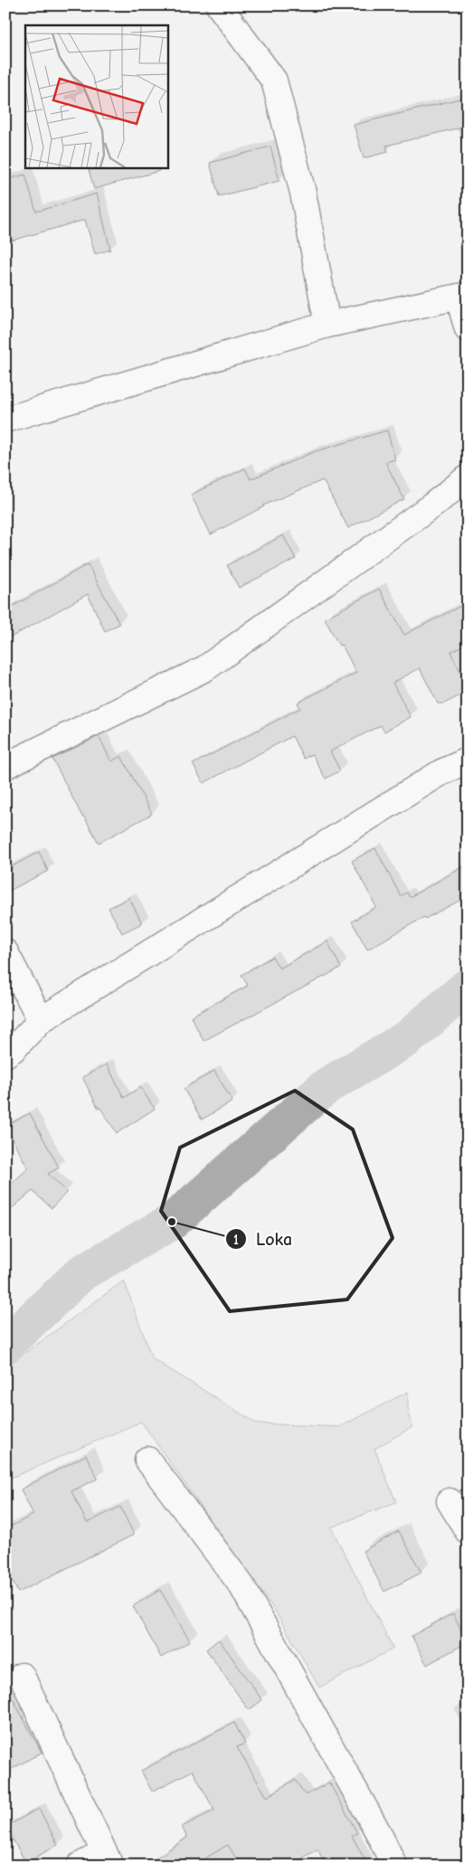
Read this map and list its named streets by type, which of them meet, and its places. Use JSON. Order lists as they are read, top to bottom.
{
  "places": ["Loka"]
}
